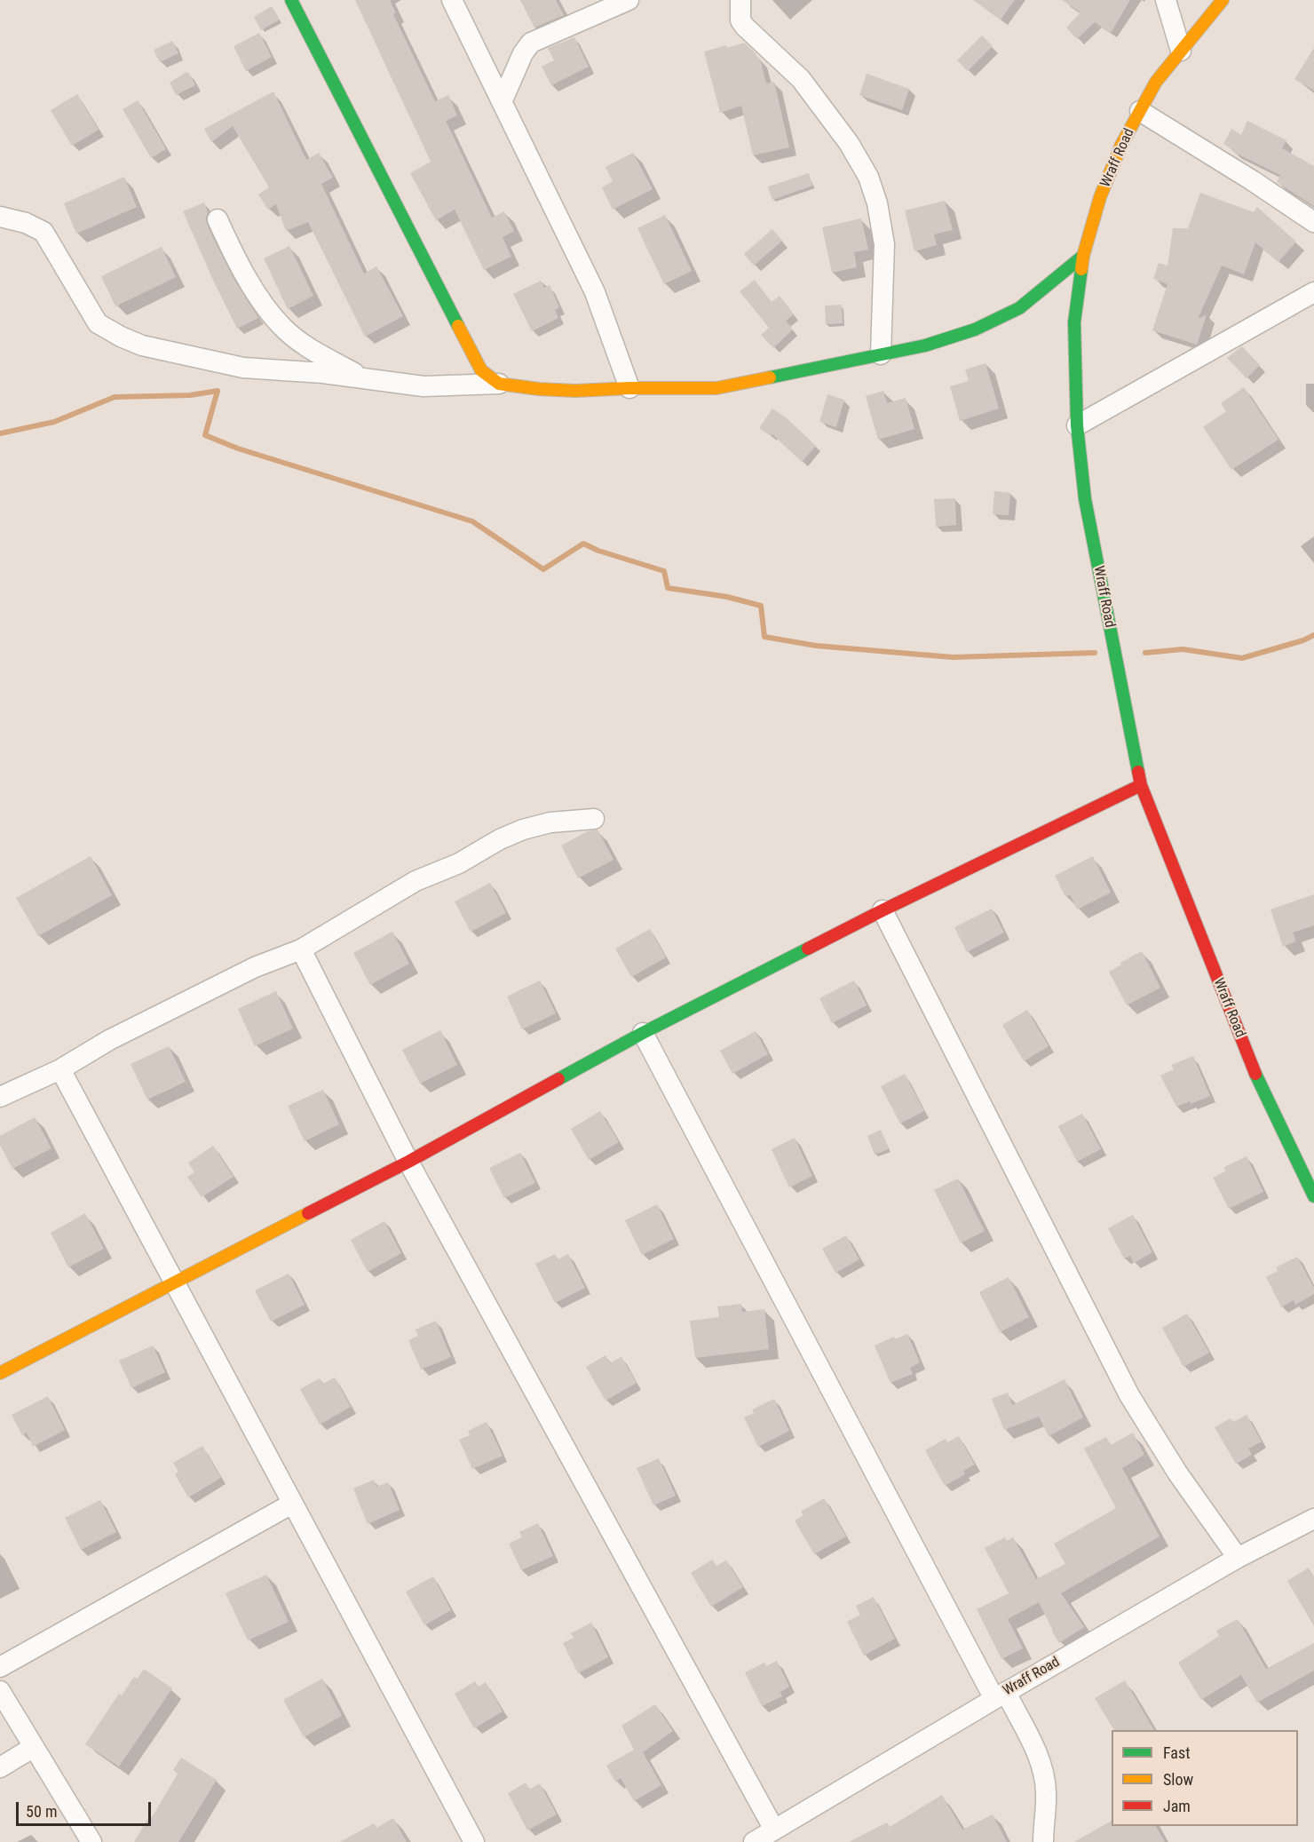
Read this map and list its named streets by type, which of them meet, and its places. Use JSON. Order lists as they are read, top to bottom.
{
  "streets": {
    "street": ["Wraff Road"]
  },
  "legend": ["Fast", "Slow", "Jam"],
  "scale_bar": "50 m"
}
